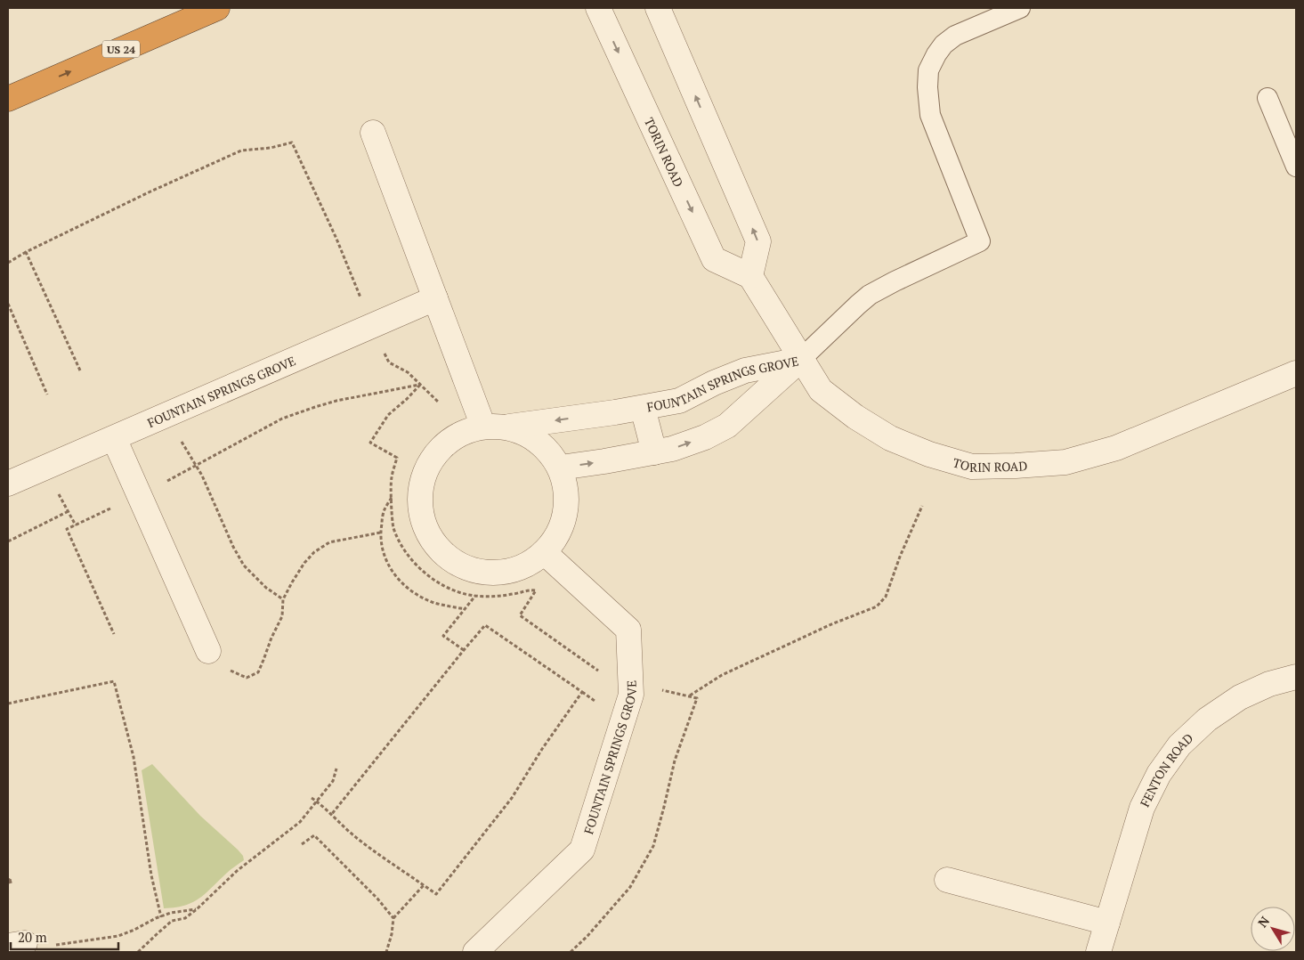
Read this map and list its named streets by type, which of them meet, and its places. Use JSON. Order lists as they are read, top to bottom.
{
  "streets": {
    "highway": ["US 24"],
    "street": ["TORIN ROAD", "FOUNTAIN SPRINGS GROVE", "FENTON ROAD"]
  },
  "crossings": [
    ["TORIN ROAD", "FOUNTAIN SPRINGS GROVE"]
  ],
  "scale_bar": "20 m",
  "north": "top left"
}
